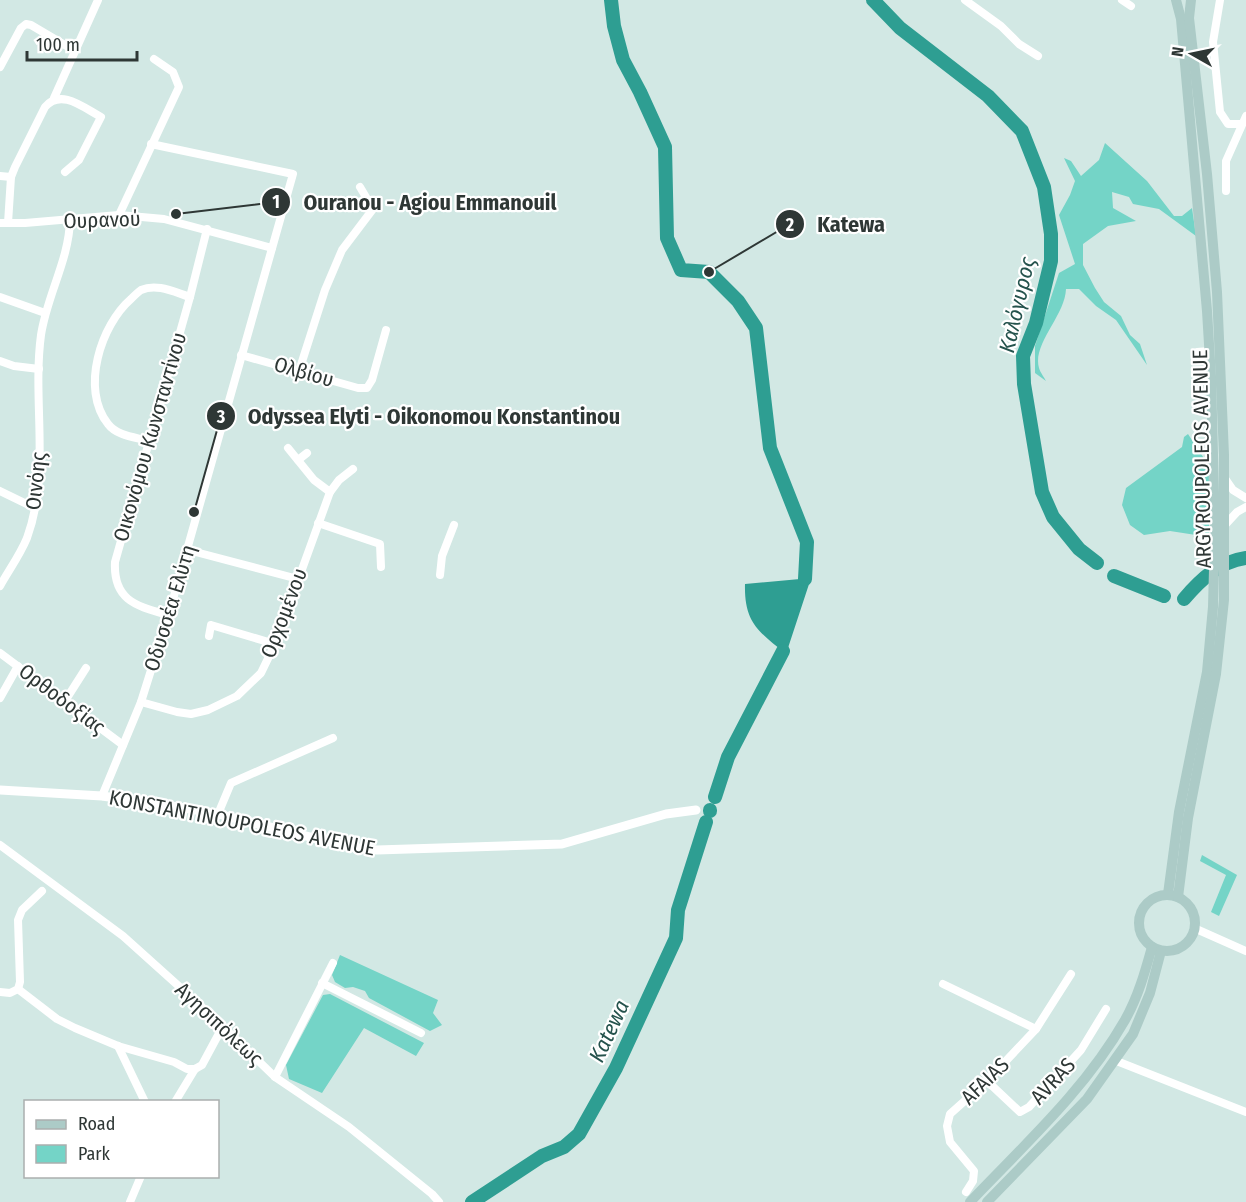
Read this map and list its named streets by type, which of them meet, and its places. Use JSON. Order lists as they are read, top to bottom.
{
  "streets": {
    "main road": ["ARGYROUPOLEOS AVENUE"],
    "street": [
      "Ουρανού",
      "Ολβίου",
      "Οικονόμου Κωνσταντίνου",
      "Οινόης",
      "Οδυσσέα Ελύτη",
      "Ορχομένου",
      "Ορθοδοξίας",
      "KONSTANTINOUPOLEOS AVENUE",
      "Αγησιπόλεως",
      "AFAIAS",
      "AVRAS"
    ]
  },
  "crossings": [
    ["Ουρανού", "Οικονόμου Κωνσταντίνου"],
    ["Ουρανού", "Οινόης"],
    ["Ουρανού", "Οδυσσέα Ελύτη"],
    ["Ολβίου", "Οδυσσέα Ελύτη"],
    ["Οικονόμου Κωνσταντίνου", "Οδυσσέα Ελύτη"],
    ["Οδυσσέα Ελύτη", "Ορχομένου"],
    ["Οδυσσέα Ελύτη", "Ορθοδοξίας"],
    ["Οδυσσέα Ελύτη", "KONSTANTINOUPOLEOS AVENUE"],
    ["AFAIAS", "AVRAS"]
  ],
  "water": ["Καλόγυρος", "Katewa"],
  "places": ["Ouranou - Agiou Emmanouil", "Katewa", "Odyssea Elyti - Oikonomou Konstantinou"],
  "legend": ["Road", "Park"],
  "scale_bar": "100 m",
  "north": "left"
}
